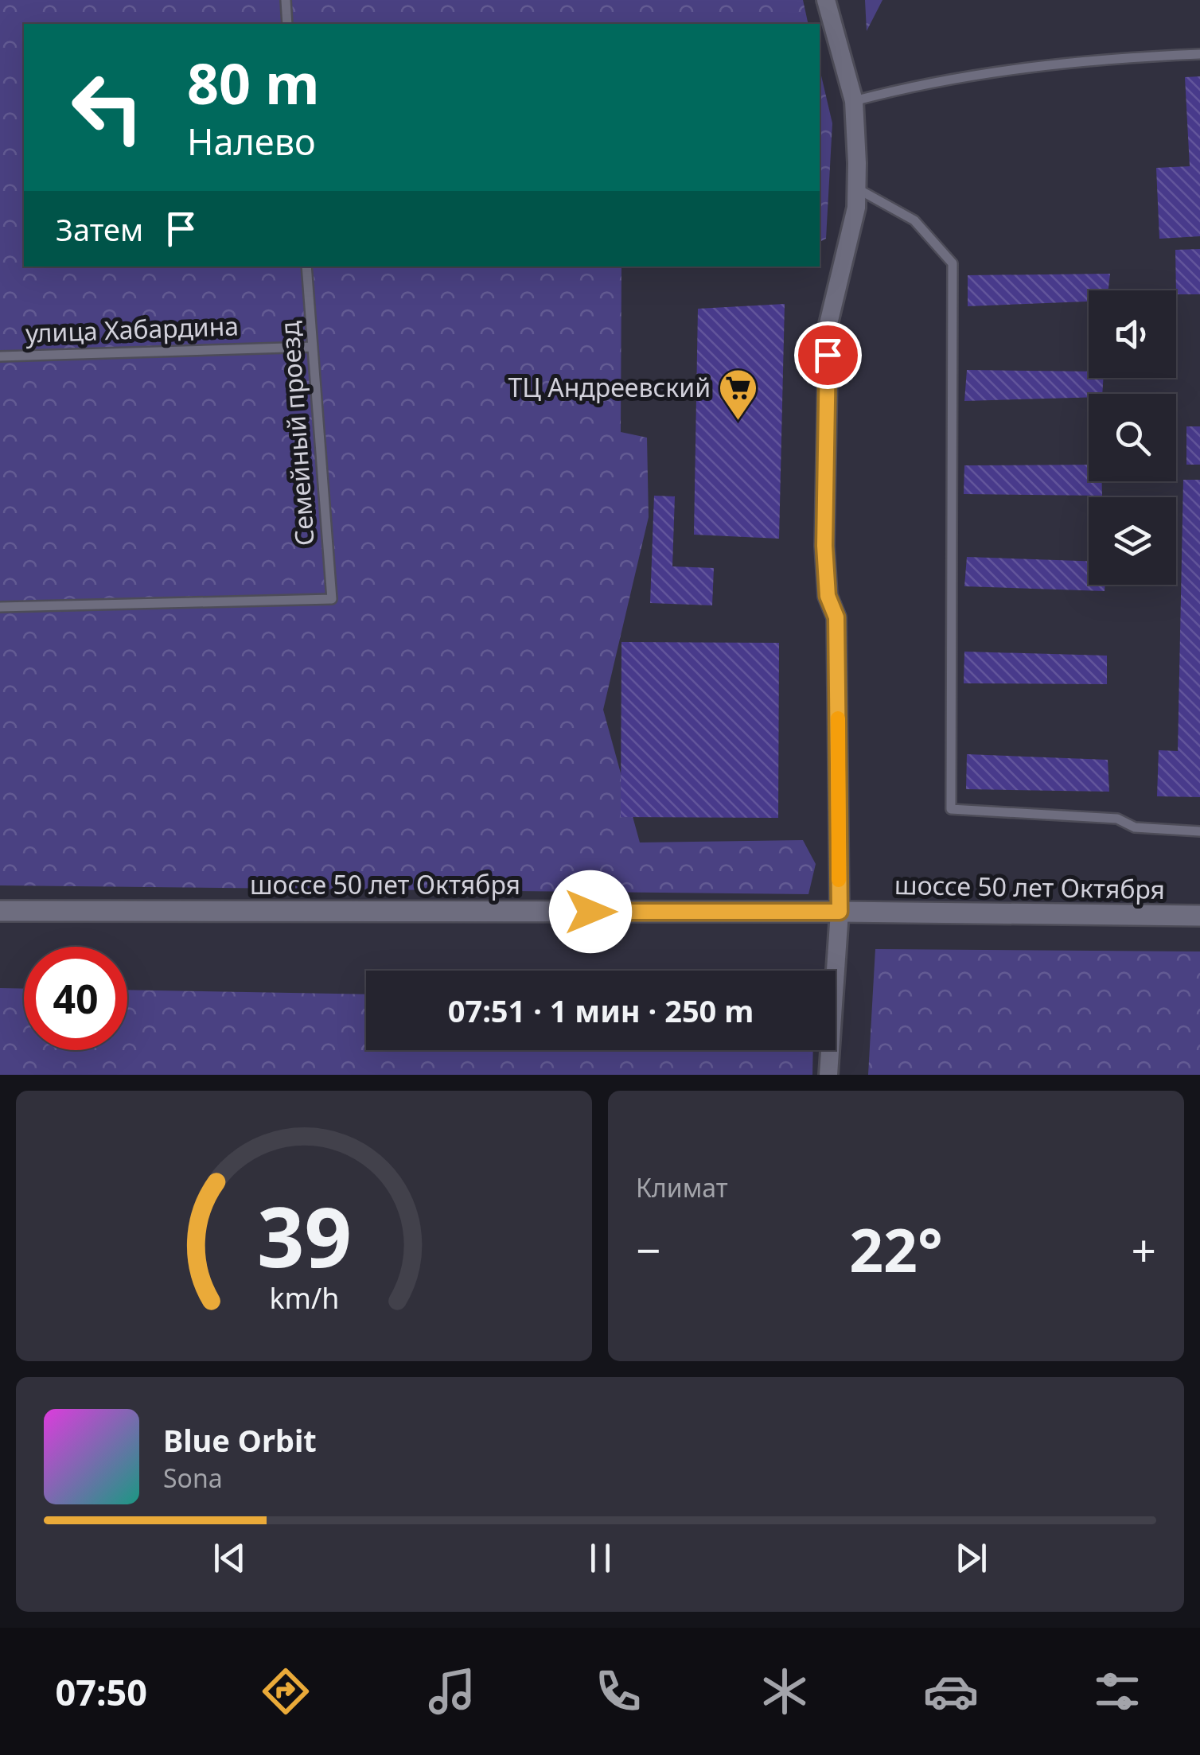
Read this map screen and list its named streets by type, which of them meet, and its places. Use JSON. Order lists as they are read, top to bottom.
{
  "streets": {
    "street": ["шоссе 50 лет Октября"],
    "lane": ["улица Хабардина", "Семейный проезд"]
  },
  "crossings": [
    ["улица Хабардина", "Семейный проезд"]
  ],
  "places": {
    "supermarket": ["ТЦ Андреевский"]
  },
  "page": {
    "turn": ["80 m", "Налево"],
    "then": "Затем",
    "limit": "40",
    "trip": "07:51 · 1 мин · 250 m",
    "tile": "Климат",
    "heat": ["−", "22°", "+"],
    "song": ["Blue Orbit", "Sona"],
    "tabs": "07:50",
    "gauge": ["39", "km/h"]
  }
}
